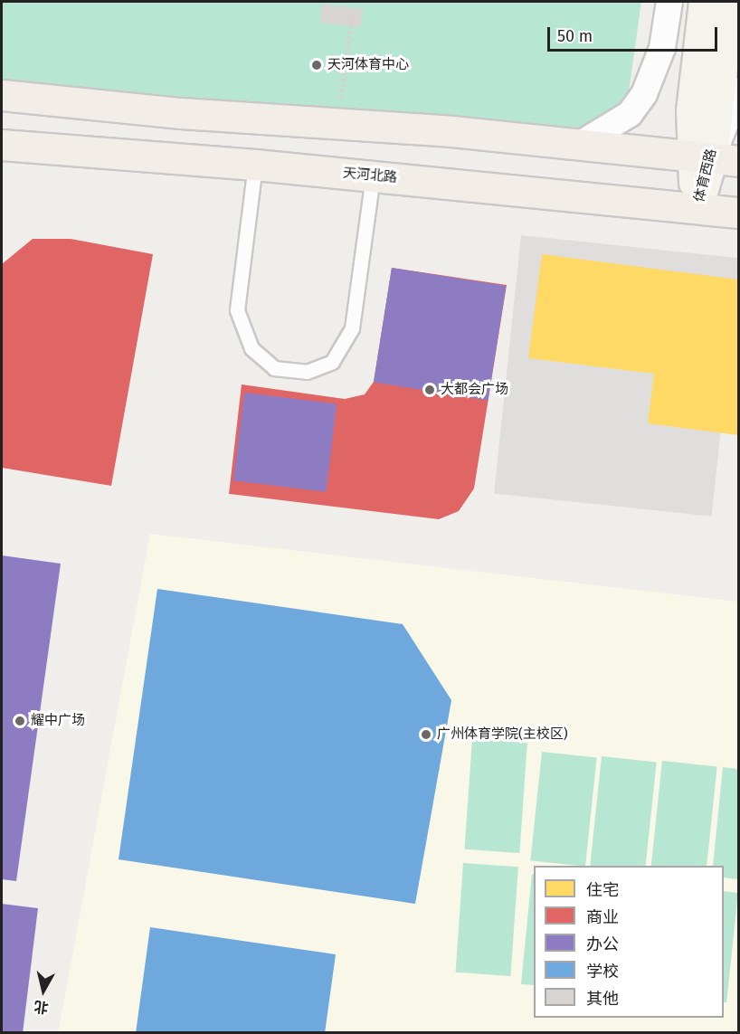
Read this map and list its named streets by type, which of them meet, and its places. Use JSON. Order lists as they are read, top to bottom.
{
  "streets": {
    "main road": ["天河北路"],
    "street": ["体育西路"]
  },
  "crossings": [
    ["天河北路", "体育西路"]
  ],
  "places": [
    "天河体育中心",
    "大都会广场",
    "耀中广场",
    "广州体育学院(主校区)"
  ],
  "legend": [
    "住宅",
    "商业",
    "办公",
    "学校",
    "其他"
  ],
  "scale_bar": "50 m",
  "north": "bottom"
}
